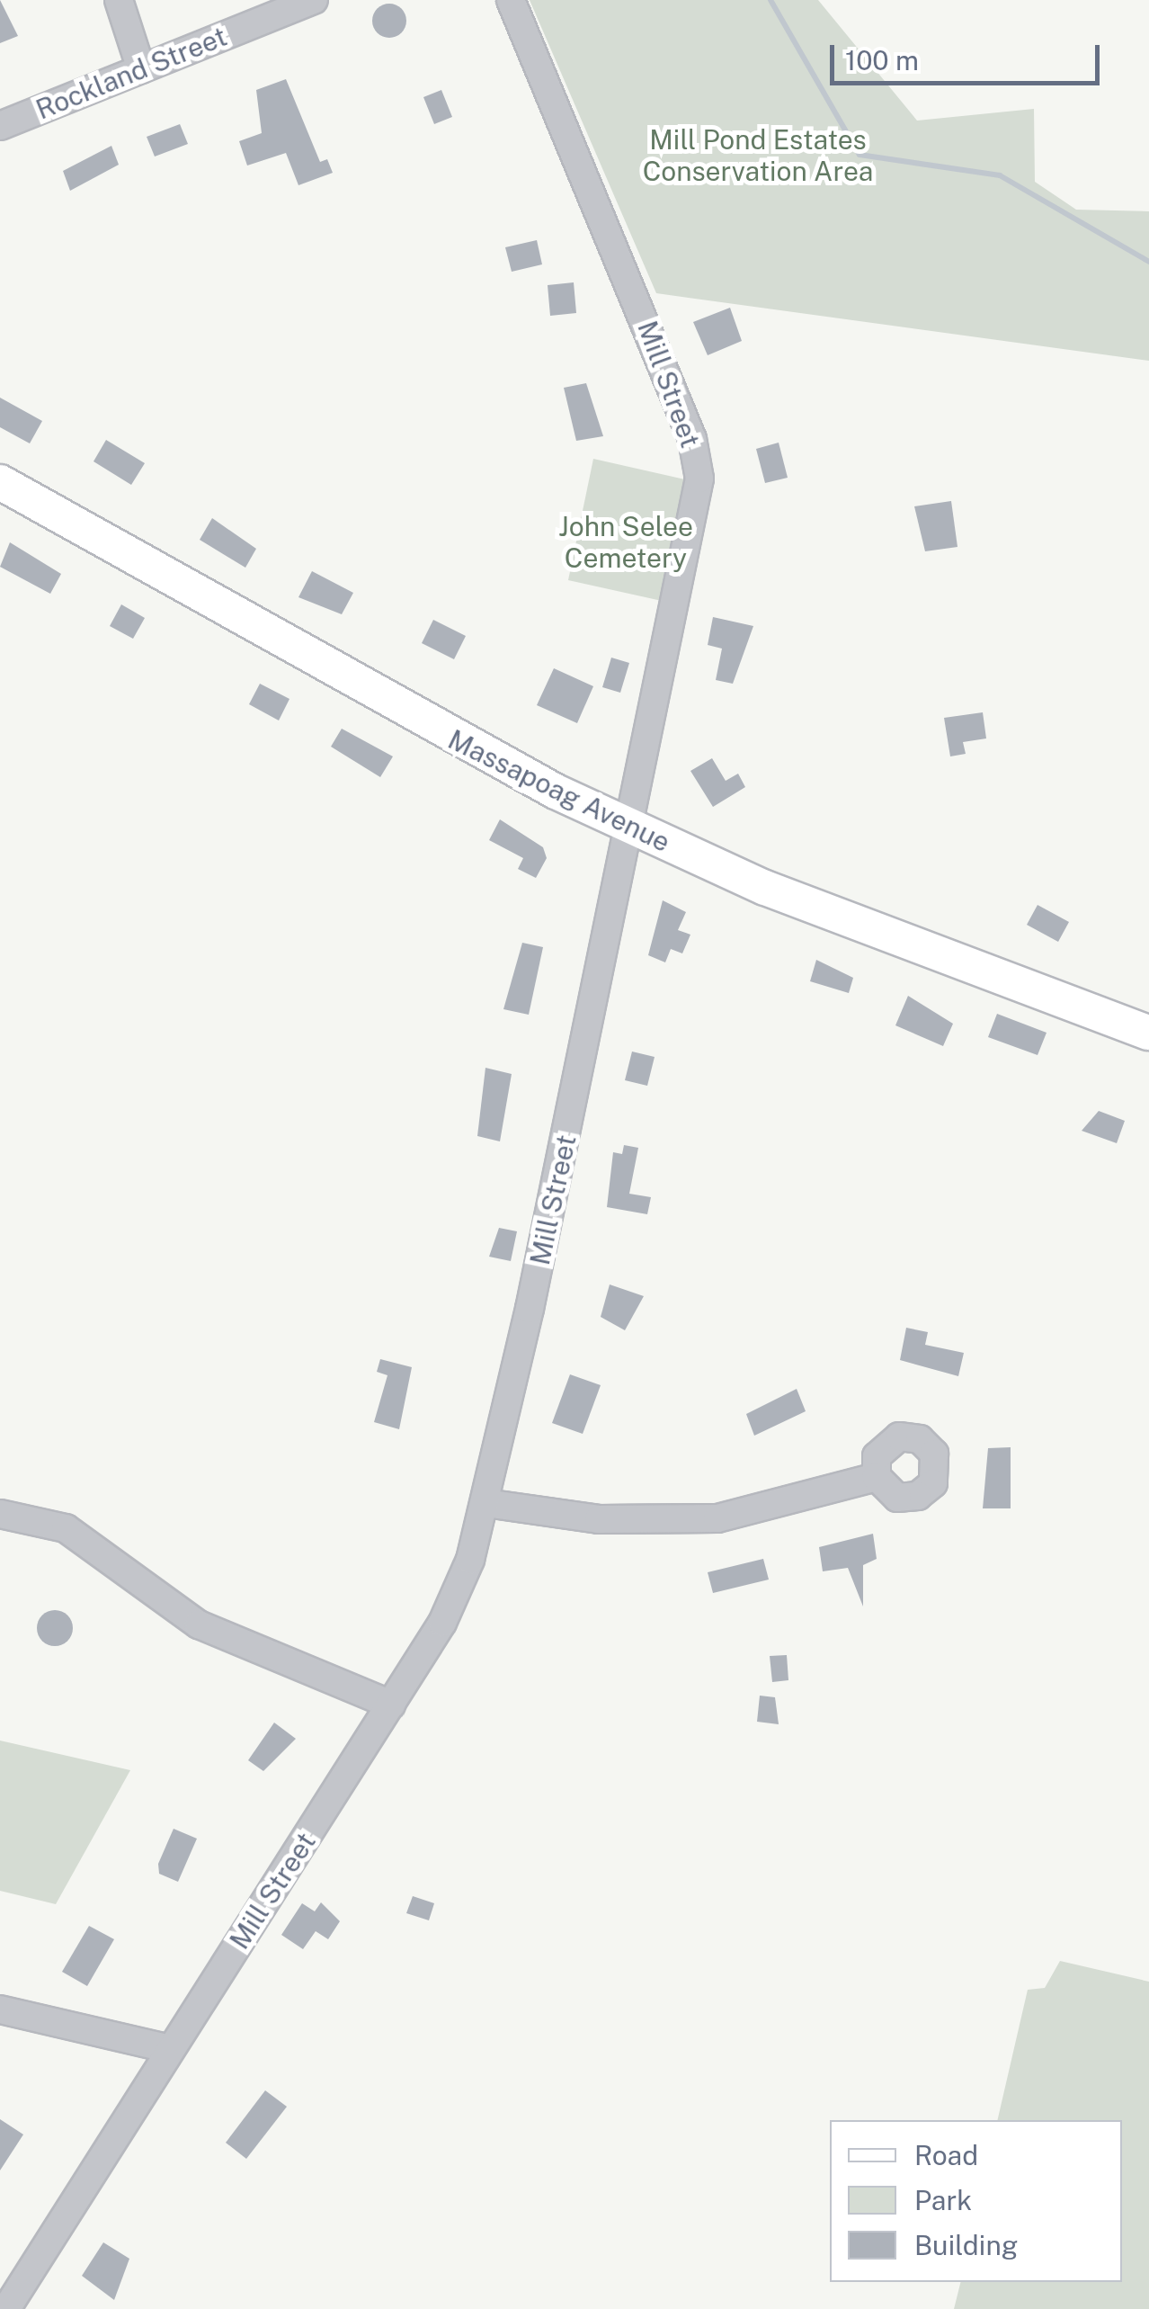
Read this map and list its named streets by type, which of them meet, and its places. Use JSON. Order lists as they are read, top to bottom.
{
  "streets": {
    "main road": ["Massapoag Avenue"],
    "street": ["Rockland Street", "Mill Street"]
  },
  "crossings": [
    ["Mill Street", "Massapoag Avenue"]
  ],
  "parks": ["Mill Pond Estates Conservation Area", "John Selee Cemetery"],
  "legend": ["Road", "Park", "Building"],
  "scale_bar": "100 m"
}
